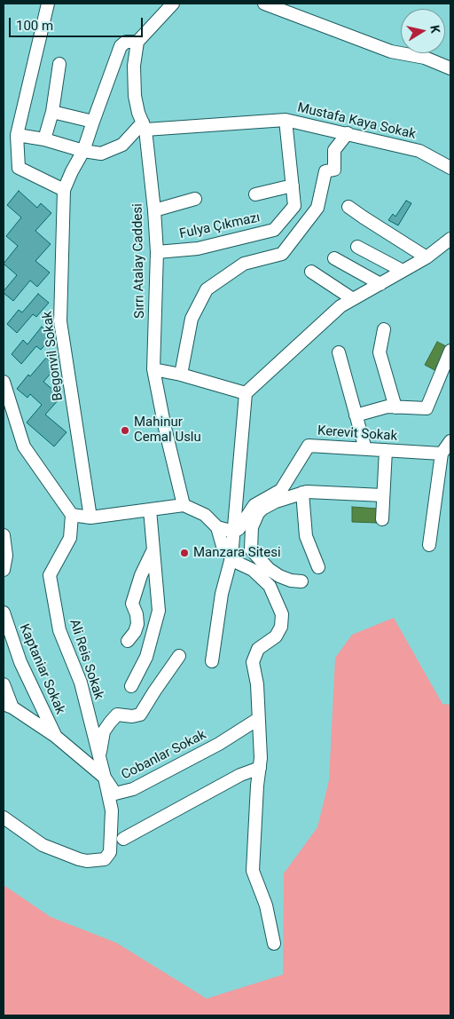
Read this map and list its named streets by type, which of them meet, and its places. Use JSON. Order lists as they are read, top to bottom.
{
  "streets": {
    "street": [
      "Mustafa Kaya Sokak",
      "Fulya Çıkmazı",
      "Sırrı Atalay Caddesi",
      "Begonvil Sokak",
      "Kerevit Sokak",
      "Ali Reis Sokak",
      "Kaptaniar Sokak",
      "Cobanlar Sokak"
    ]
  },
  "crossings": [
    ["Mustafa Kaya Sokak", "Fulya Çıkmazı"],
    ["Mustafa Kaya Sokak", "Sırrı Atalay Caddesi"],
    ["Fulya Çıkmazı", "Sırrı Atalay Caddesi"],
    ["Ali Reis Sokak", "Cobanlar Sokak"],
    ["Kaptaniar Sokak", "Cobanlar Sokak"]
  ],
  "places": ["Mahinur Cemal Uslu", "Manzara Sitesi"],
  "scale_bar": "100 m",
  "north": "right"
}
